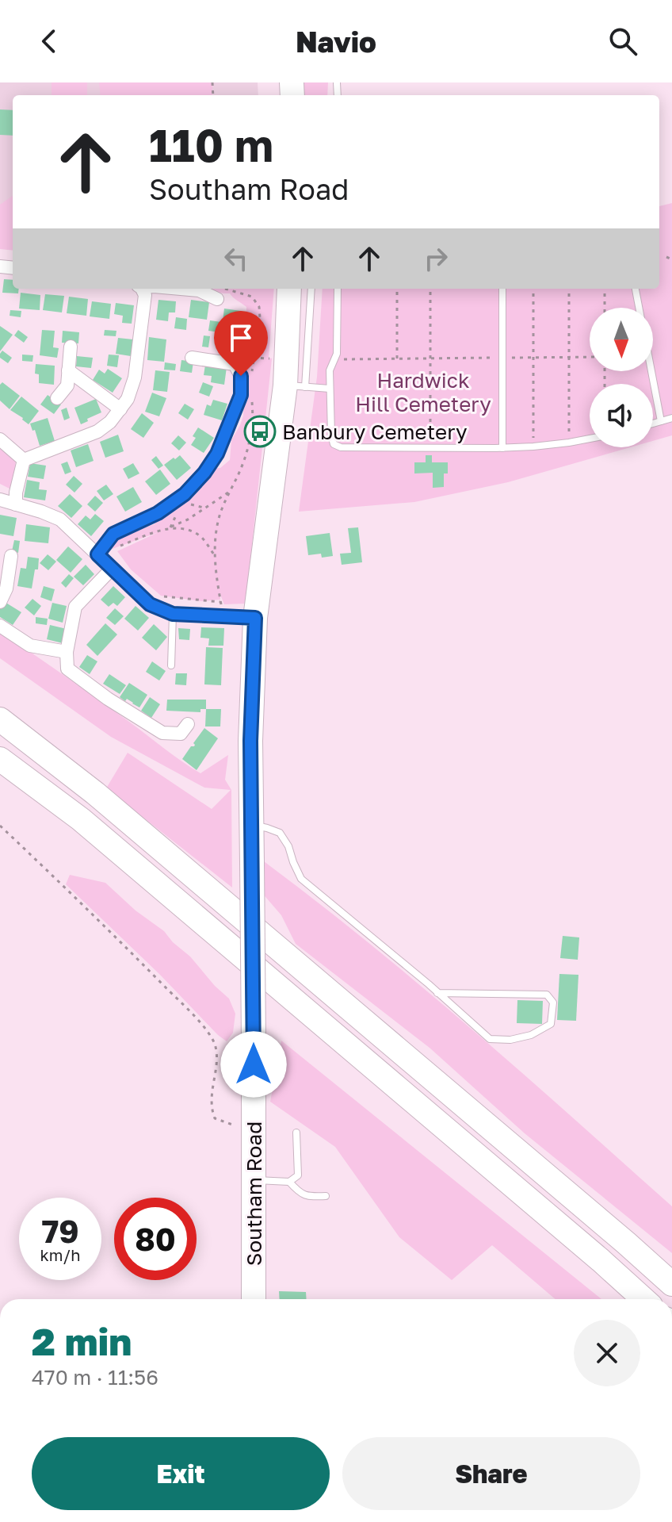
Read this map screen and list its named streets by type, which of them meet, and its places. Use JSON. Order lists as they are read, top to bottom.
{
  "streets": {
    "highway": ["Southam Road"]
  },
  "parks": ["Hardwick Hill Cemetery"],
  "places": {
    "bus stop": ["Banbury Cemetery"]
  },
  "north": "bottom",
  "page": {
    "header": "Navio",
    "turn": ["110 m", "Southam Road"],
    "speed": "79 km/h",
    "limit": "80",
    "heading": ["2 min", "470 m · 11:56"],
    "buttons": ["Exit", "Share"]
  }
}
